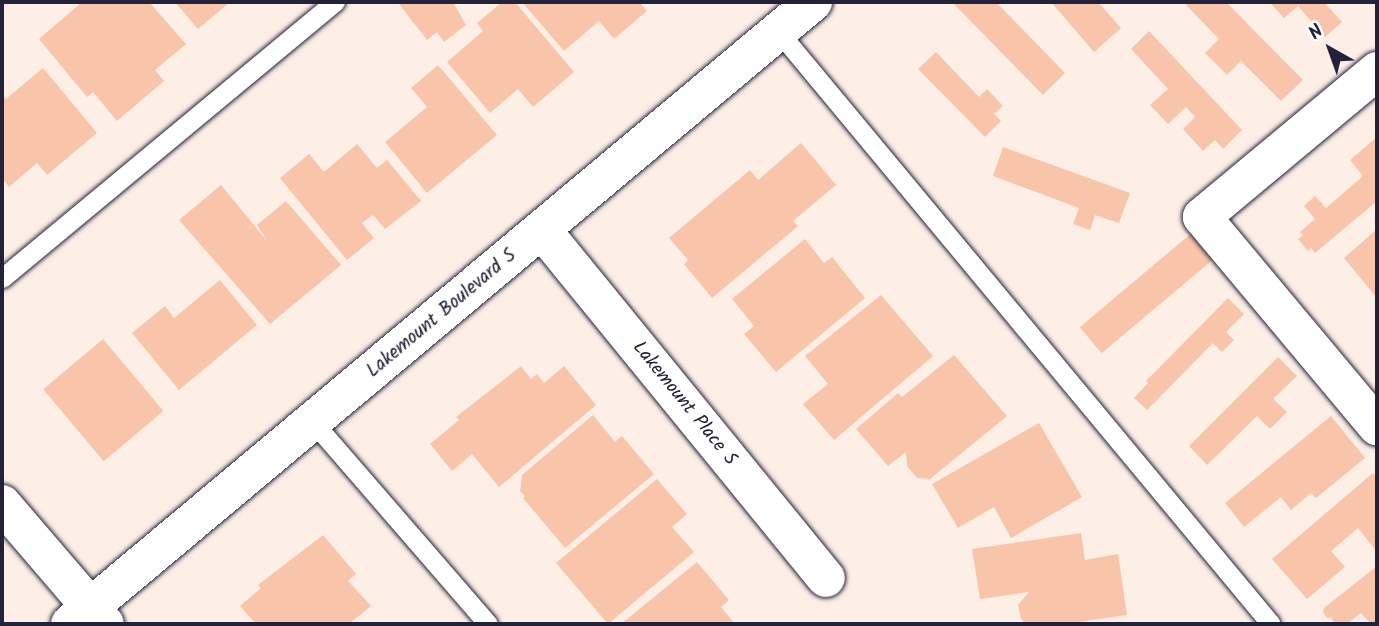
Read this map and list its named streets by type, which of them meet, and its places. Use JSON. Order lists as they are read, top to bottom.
{
  "streets": {
    "street": ["Lakemount Boulevard S", "Lakemount Place S"]
  },
  "crossings": [
    ["Lakemount Boulevard S", "Lakemount Place S"]
  ],
  "north": "top left"
}
